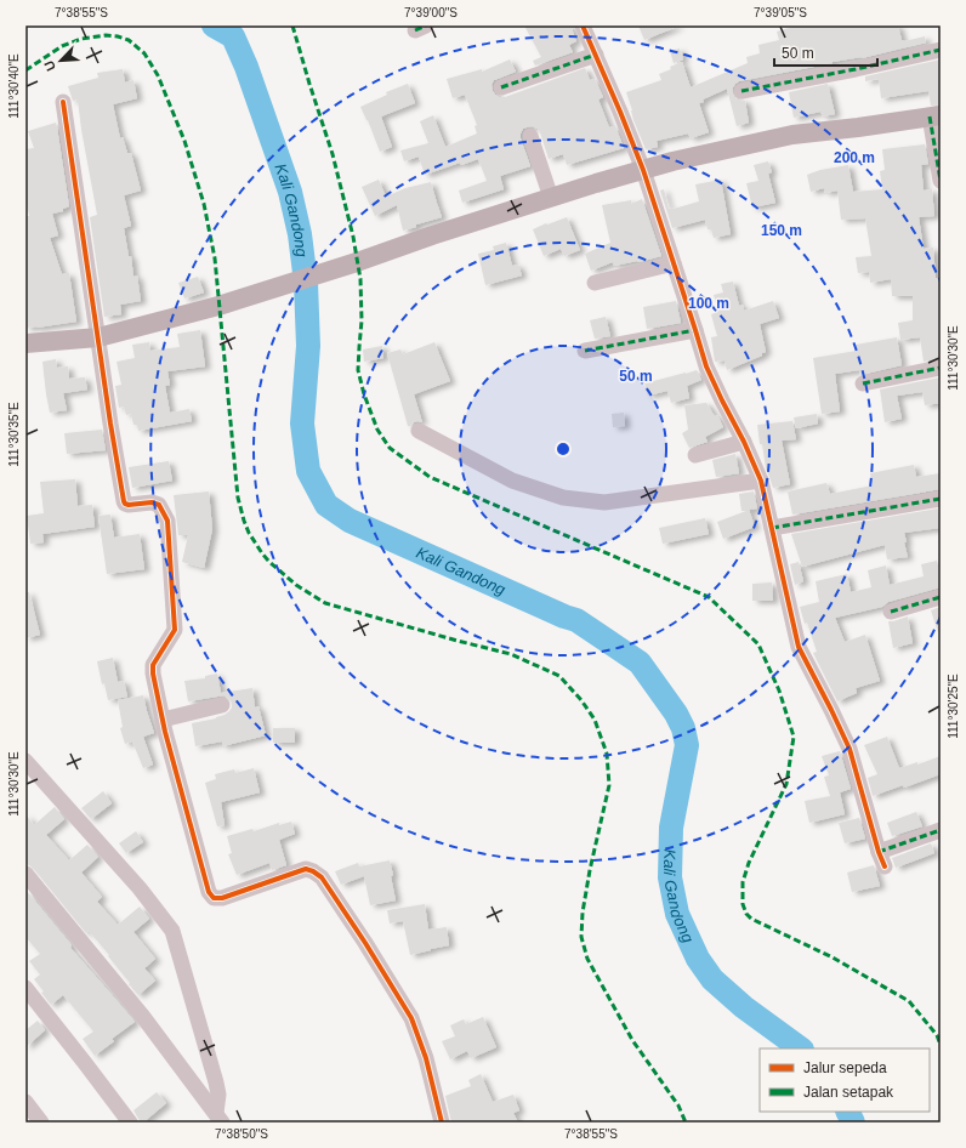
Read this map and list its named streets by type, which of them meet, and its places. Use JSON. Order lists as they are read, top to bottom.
{
  "water": ["Kali Gandong"],
  "legend": ["Jalur sepeda", "Jalan setapak"],
  "scale_bar": "50 m",
  "north": "bottom left",
  "coordinates": [
    "7°38'55\"S",
    "7°39'00\"S",
    "7°39'05\"S",
    "111°30'40\"E",
    "111°30'30\"E",
    "111°30'35\"E",
    "111°30'25\"E",
    "7°38'50\"S"
  ],
  "rings": [
    "200 m",
    "150 m",
    "100 m",
    "50 m"
  ]
}
